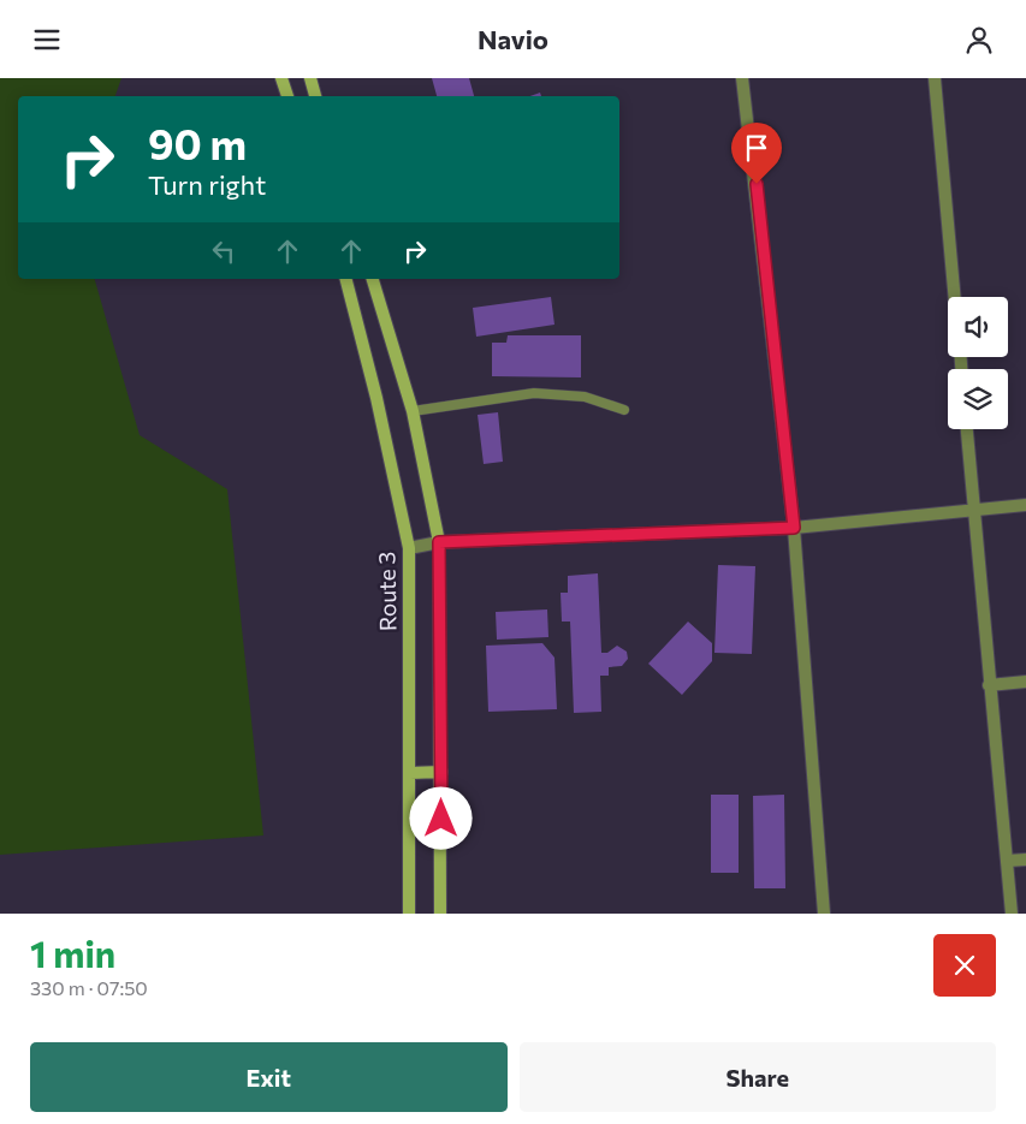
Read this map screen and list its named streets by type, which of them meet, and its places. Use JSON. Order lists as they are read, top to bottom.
{
  "streets": {
    "main road": ["Route 3"]
  },
  "page": {
    "header": "Navio",
    "turn": ["90 m", "Turn right"],
    "heading": ["1 min", "330 m · 07:50"],
    "buttons": ["Exit", "Share"]
  }
}
